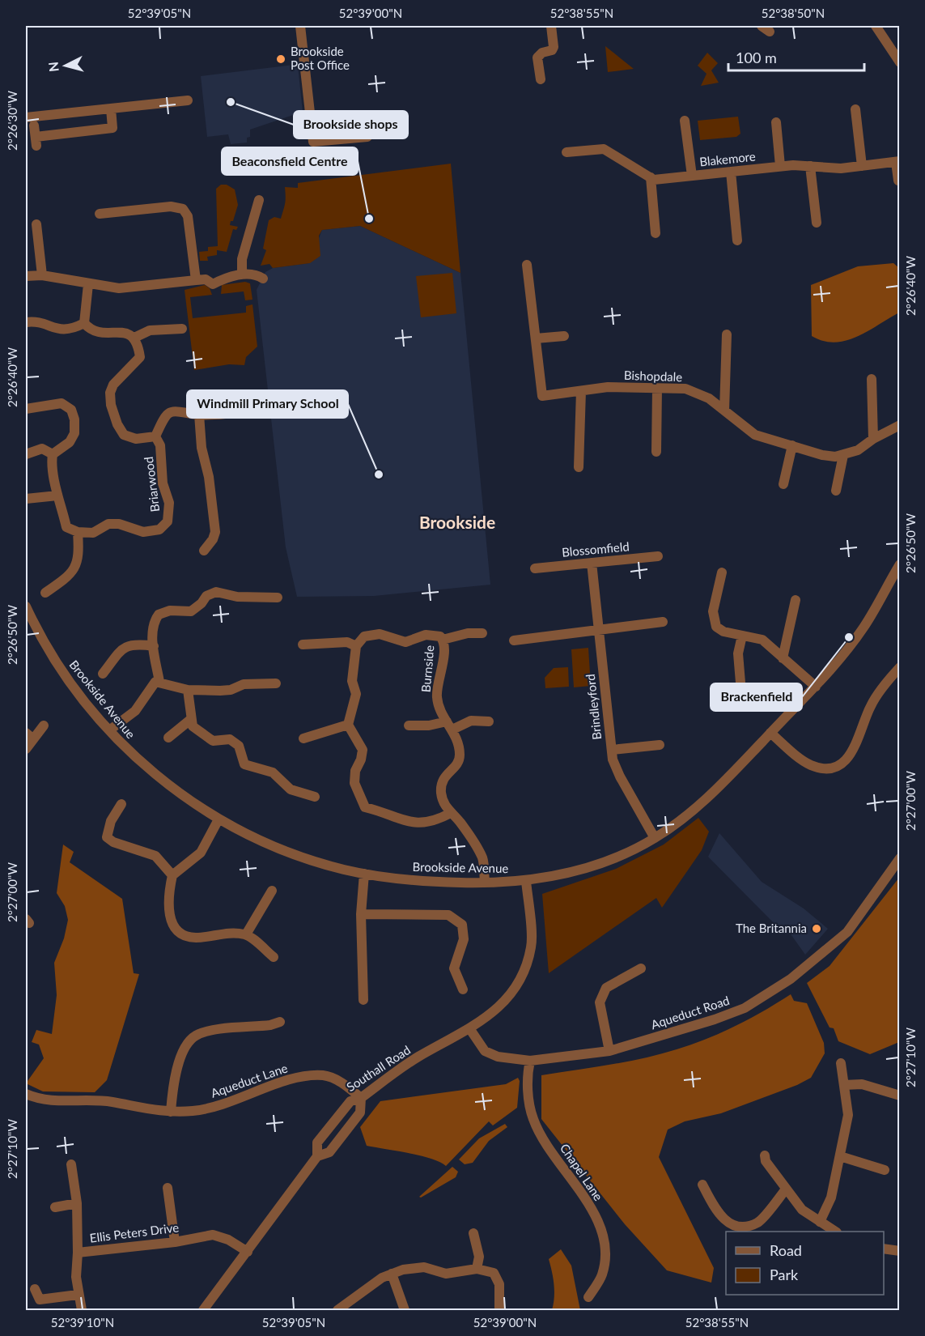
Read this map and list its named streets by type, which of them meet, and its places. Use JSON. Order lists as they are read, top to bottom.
{
  "streets": {
    "street": [
      "Blakemore",
      "Bishopdale",
      "Briarwood",
      "Blossomfield",
      "Burnside",
      "Brookside Avenue",
      "Brindleyford",
      "Aqueduct Road",
      "Southall Road",
      "Aqueduct Lane",
      "Chapel Lane",
      "Ellis Peters Drive"
    ]
  },
  "crossings": [
    ["Blossomfield", "Brindleyford"],
    ["Burnside", "Brookside Avenue"],
    ["Brookside Avenue", "Brindleyford"],
    ["Brookside Avenue", "Southall Road"],
    ["Aqueduct Road", "Southall Road"],
    ["Aqueduct Road", "Chapel Lane"],
    ["Southall Road", "Aqueduct Lane"],
    ["Southall Road", "Ellis Peters Drive"]
  ],
  "districts": ["Brookside"],
  "places": [
    "Brookside Post Office",
    "Brookside shops",
    "Beaconsfield Centre",
    "Windmill Primary School",
    "Brackenfield",
    "The Britannia"
  ],
  "legend": ["Road", "Park"],
  "scale_bar": "100 m",
  "north": "left",
  "coordinates": [
    "52°39'05\"N",
    "52°39'00\"N",
    "52°38'55\"N",
    "52°38'50\"N",
    "2°26'30\"W",
    "2°26'40\"W",
    "2°26'50\"W",
    "2°27'00\"W",
    "2°27'10\"W",
    "52°39'10\"N"
  ]
}
